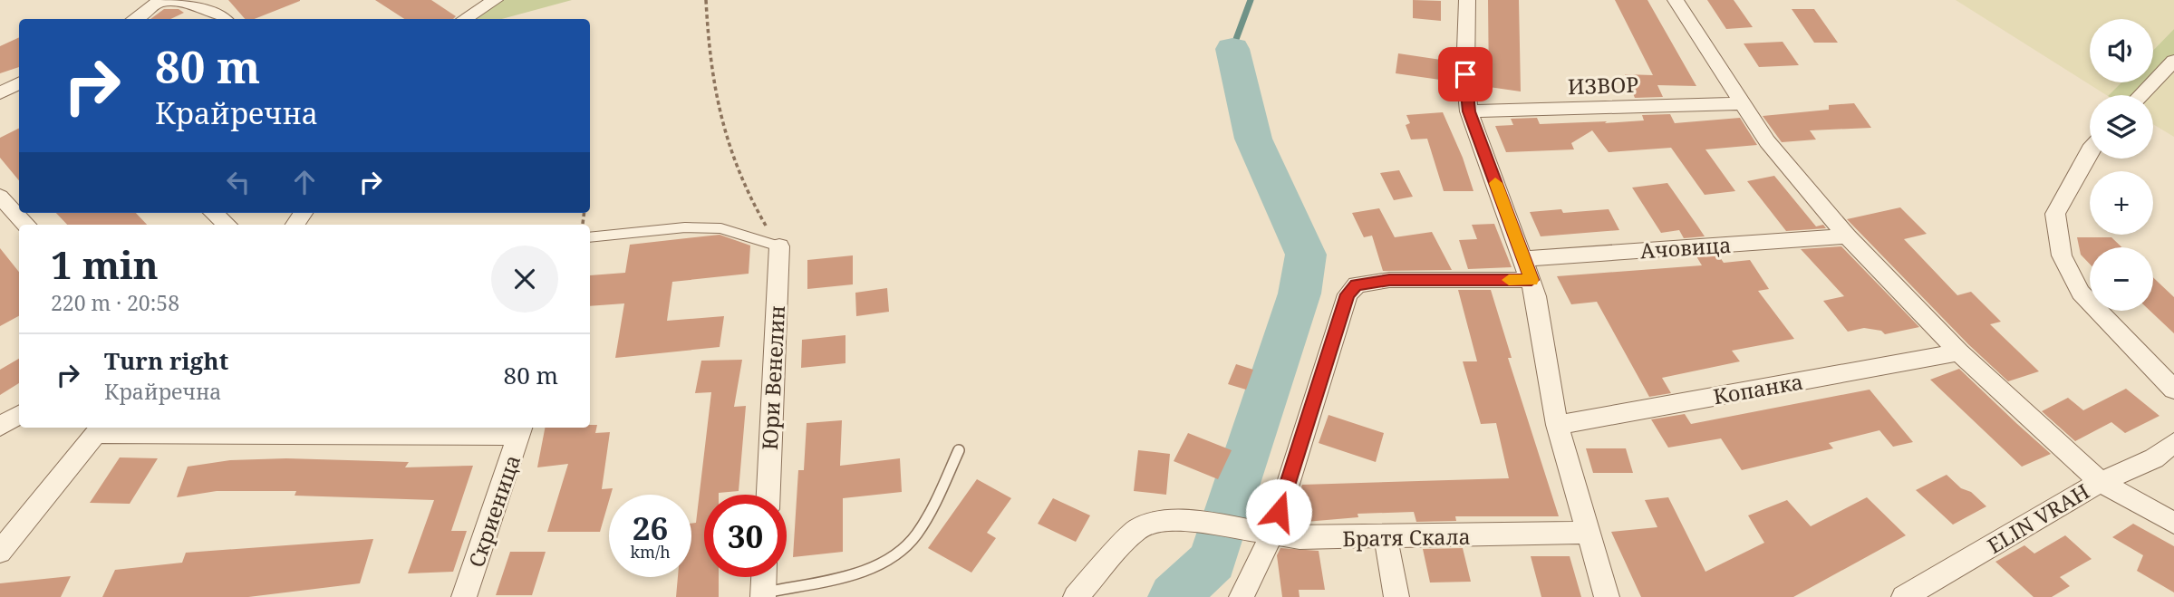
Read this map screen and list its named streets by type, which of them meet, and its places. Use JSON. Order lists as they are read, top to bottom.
{
  "streets": {
    "street": [
      "ИЗВОР",
      "Ачовица",
      "Юри Венелин",
      "Копанка",
      "Скриеница",
      "ELIN VRAH",
      "Братя Скала"
    ]
  },
  "crossings": [
    ["Ачовица", "Братя Скала"]
  ],
  "page": {
    "map_buttons": ["+", "−"],
    "turn": ["80 m", "Крайречна"],
    "heading": ["1 min", "220 m · 20:58"],
    "list": [
      {
        "name": "Turn right",
        "note": "Крайречна",
        "value": "80 m"
      }
    ],
    "speed": "26 km/h",
    "limit": "30"
  }
}
